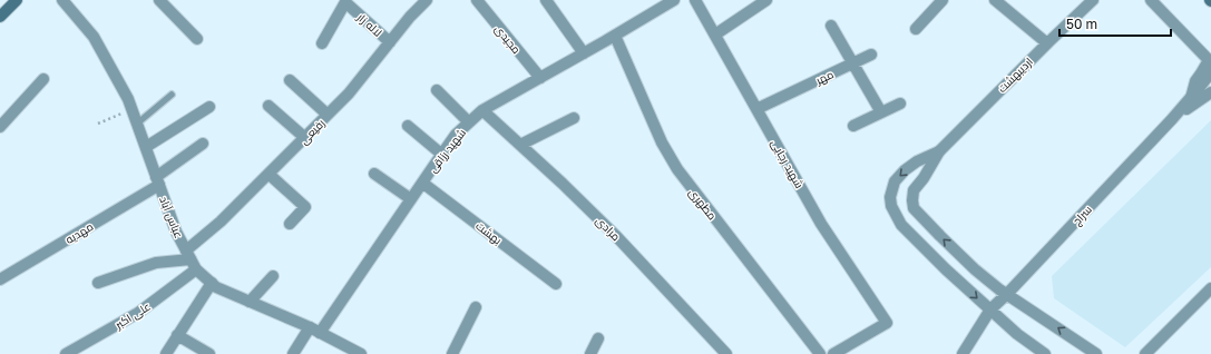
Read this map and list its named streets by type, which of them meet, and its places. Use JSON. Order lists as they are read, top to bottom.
{
  "streets": {
    "street": [
      "لاله زار",
      "مجیدی",
      "اردیبهشت",
      "مهر",
      "رفیعی",
      "شهید رزاقی",
      "شهید رجایی",
      "مطهری",
      "سراج",
      "عباس آباد",
      "مرادی",
      "مهدیه",
      "بهشت",
      "علی اکبر"
    ]
  },
  "crossings": [
    ["لاله زار", "رفیعی"],
    ["مجیدی", "شهید رزاقی"],
    ["مهر", "شهید رجایی"],
    ["رفیعی", "عباس آباد"],
    ["شهید رزاقی", "مطهری"],
    ["شهید رزاقی", "عباس آباد"],
    ["شهید رزاقی", "مرادی"],
    ["شهید رزاقی", "بهشت"],
    ["عباس آباد", "مهدیه"],
    ["عباس آباد", "علی اکبر"]
  ],
  "scale_bar": "50 m"
}
